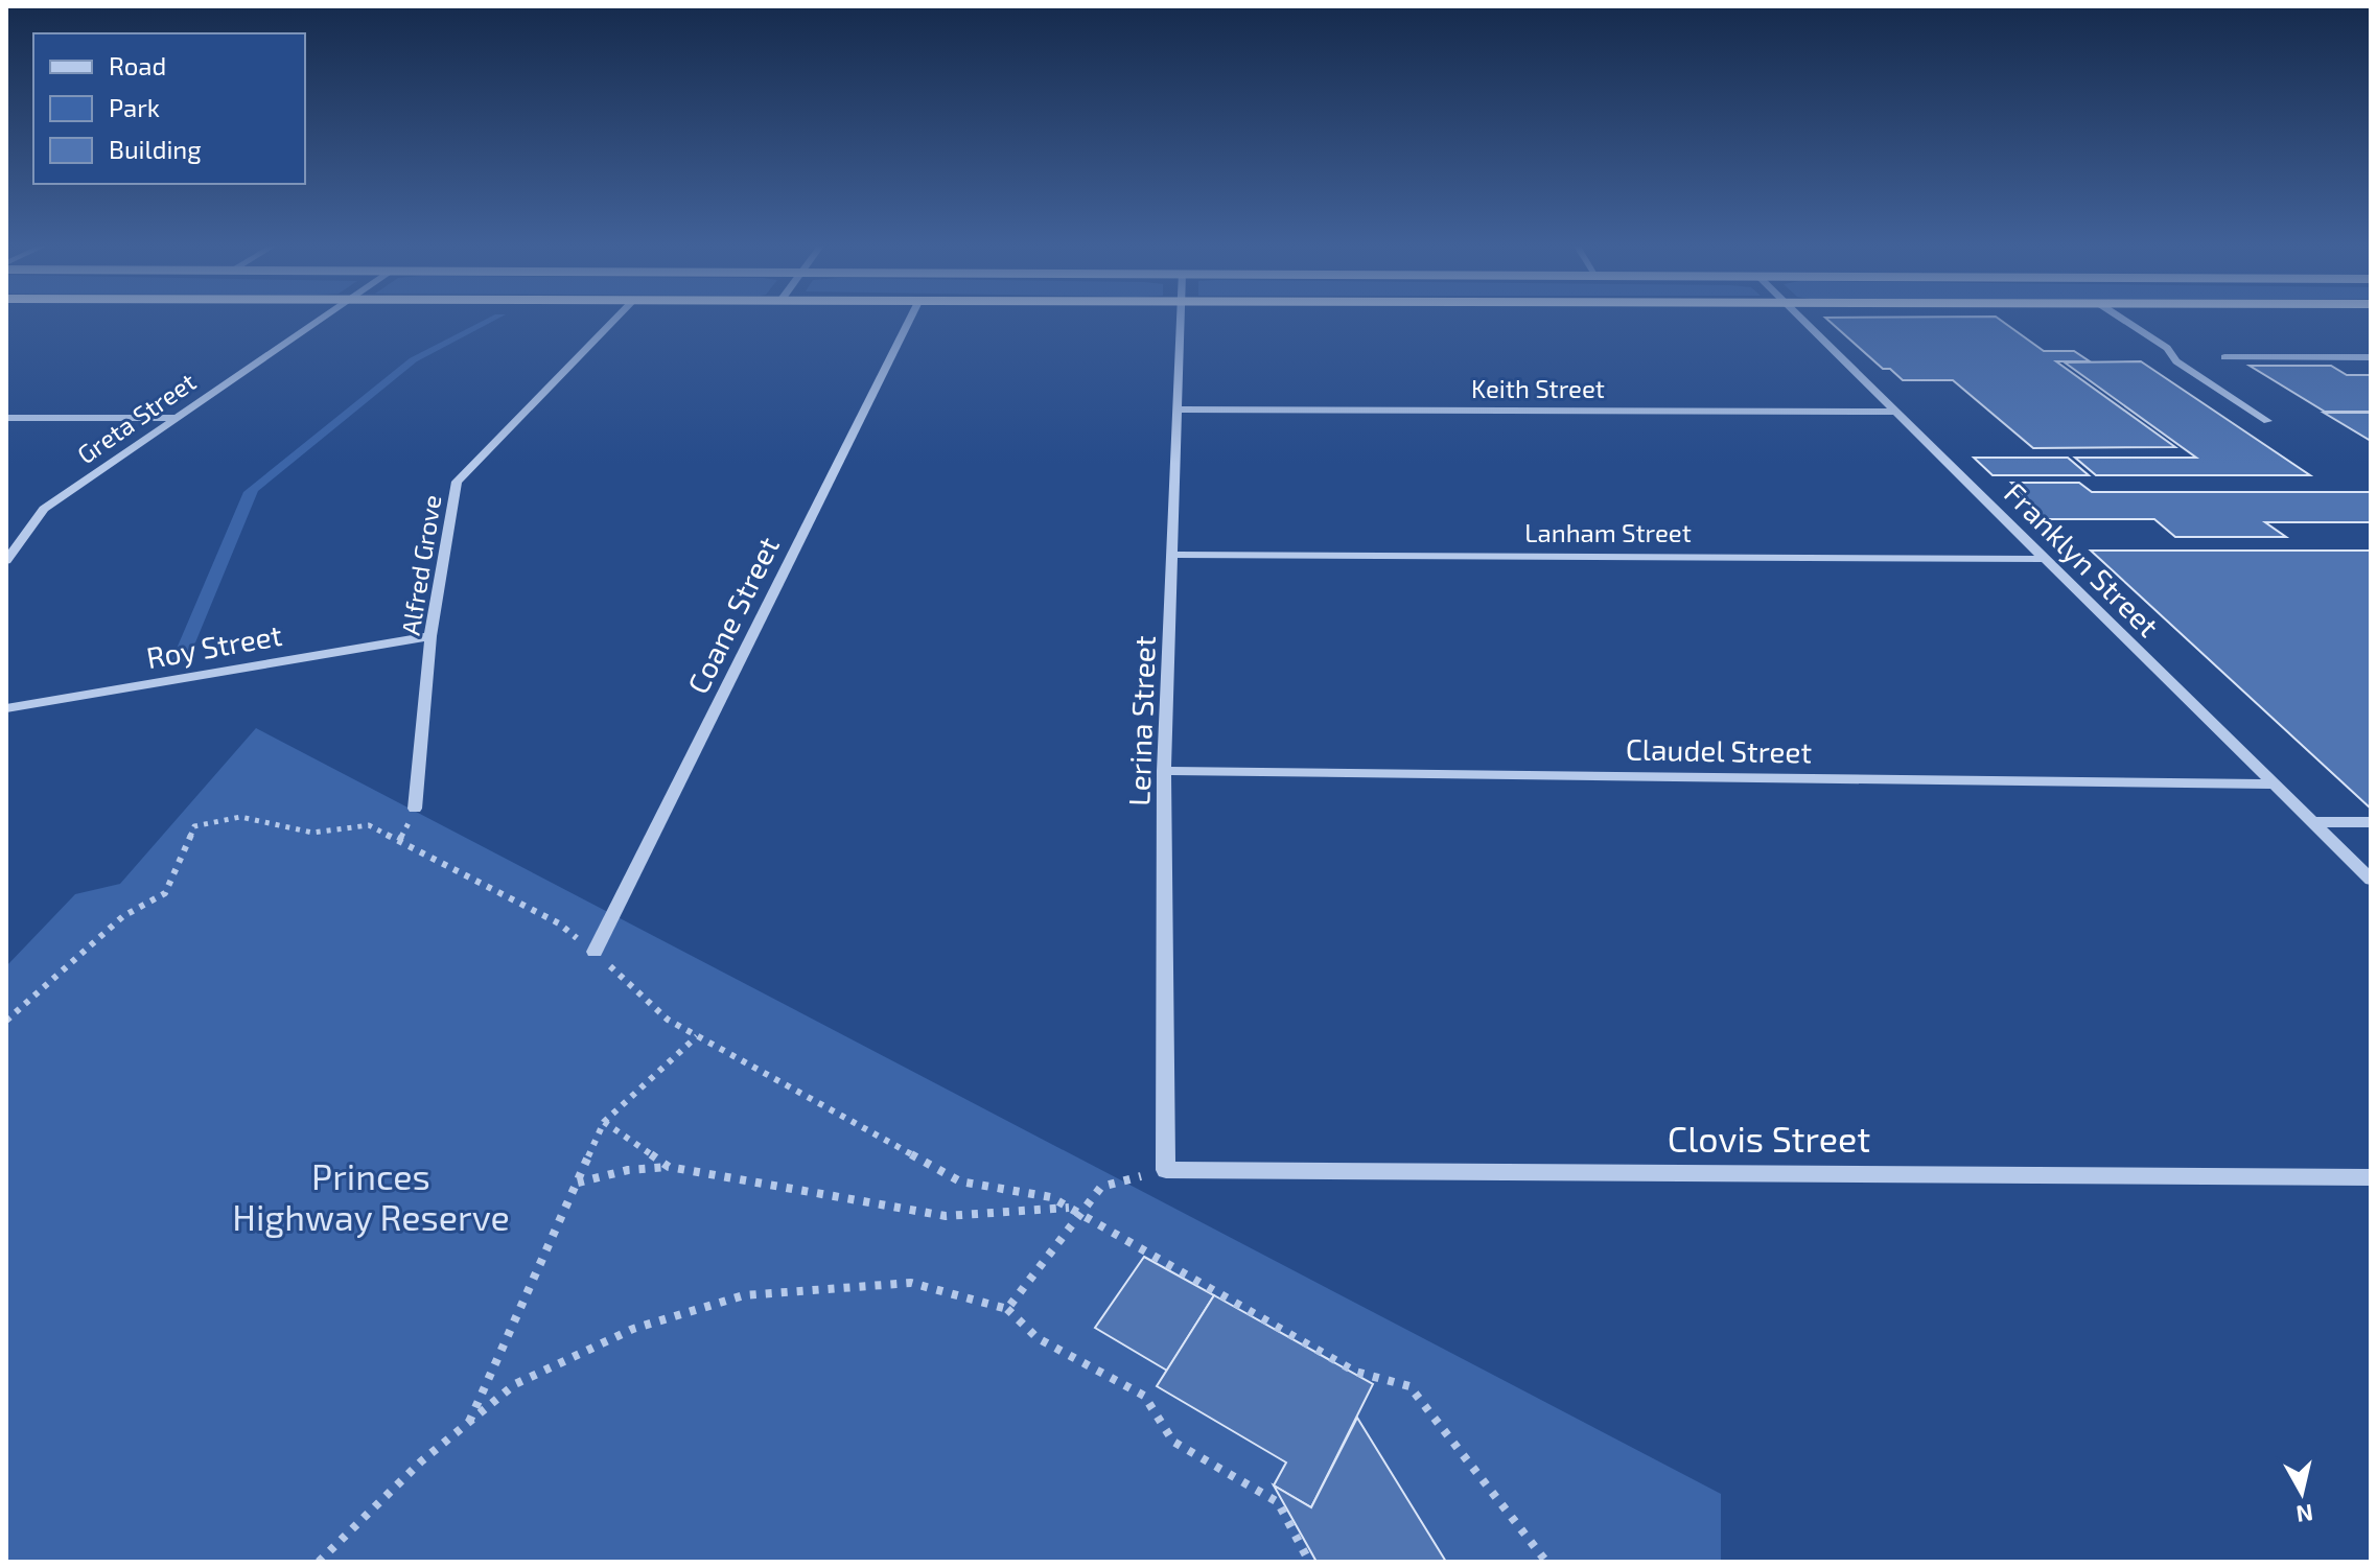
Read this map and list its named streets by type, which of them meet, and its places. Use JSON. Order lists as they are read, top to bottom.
{
  "streets": {
    "street": [
      "Keith Street",
      "Greta Street",
      "Lanham Street",
      "Franklyn Street",
      "Alfred Grove",
      "Coane Street",
      "Roy Street",
      "Lerina Street",
      "Claudel Street",
      "Clovis Street"
    ]
  },
  "crossings": [
    ["Keith Street", "Franklyn Street"],
    ["Keith Street", "Lerina Street"],
    ["Lanham Street", "Franklyn Street"],
    ["Lanham Street", "Lerina Street"],
    ["Franklyn Street", "Claudel Street"],
    ["Alfred Grove", "Roy Street"],
    ["Lerina Street", "Claudel Street"],
    ["Lerina Street", "Clovis Street"]
  ],
  "parks": ["Princes Highway Reserve"],
  "legend": ["Road", "Park", "Building"],
  "north": "bottom"
}
